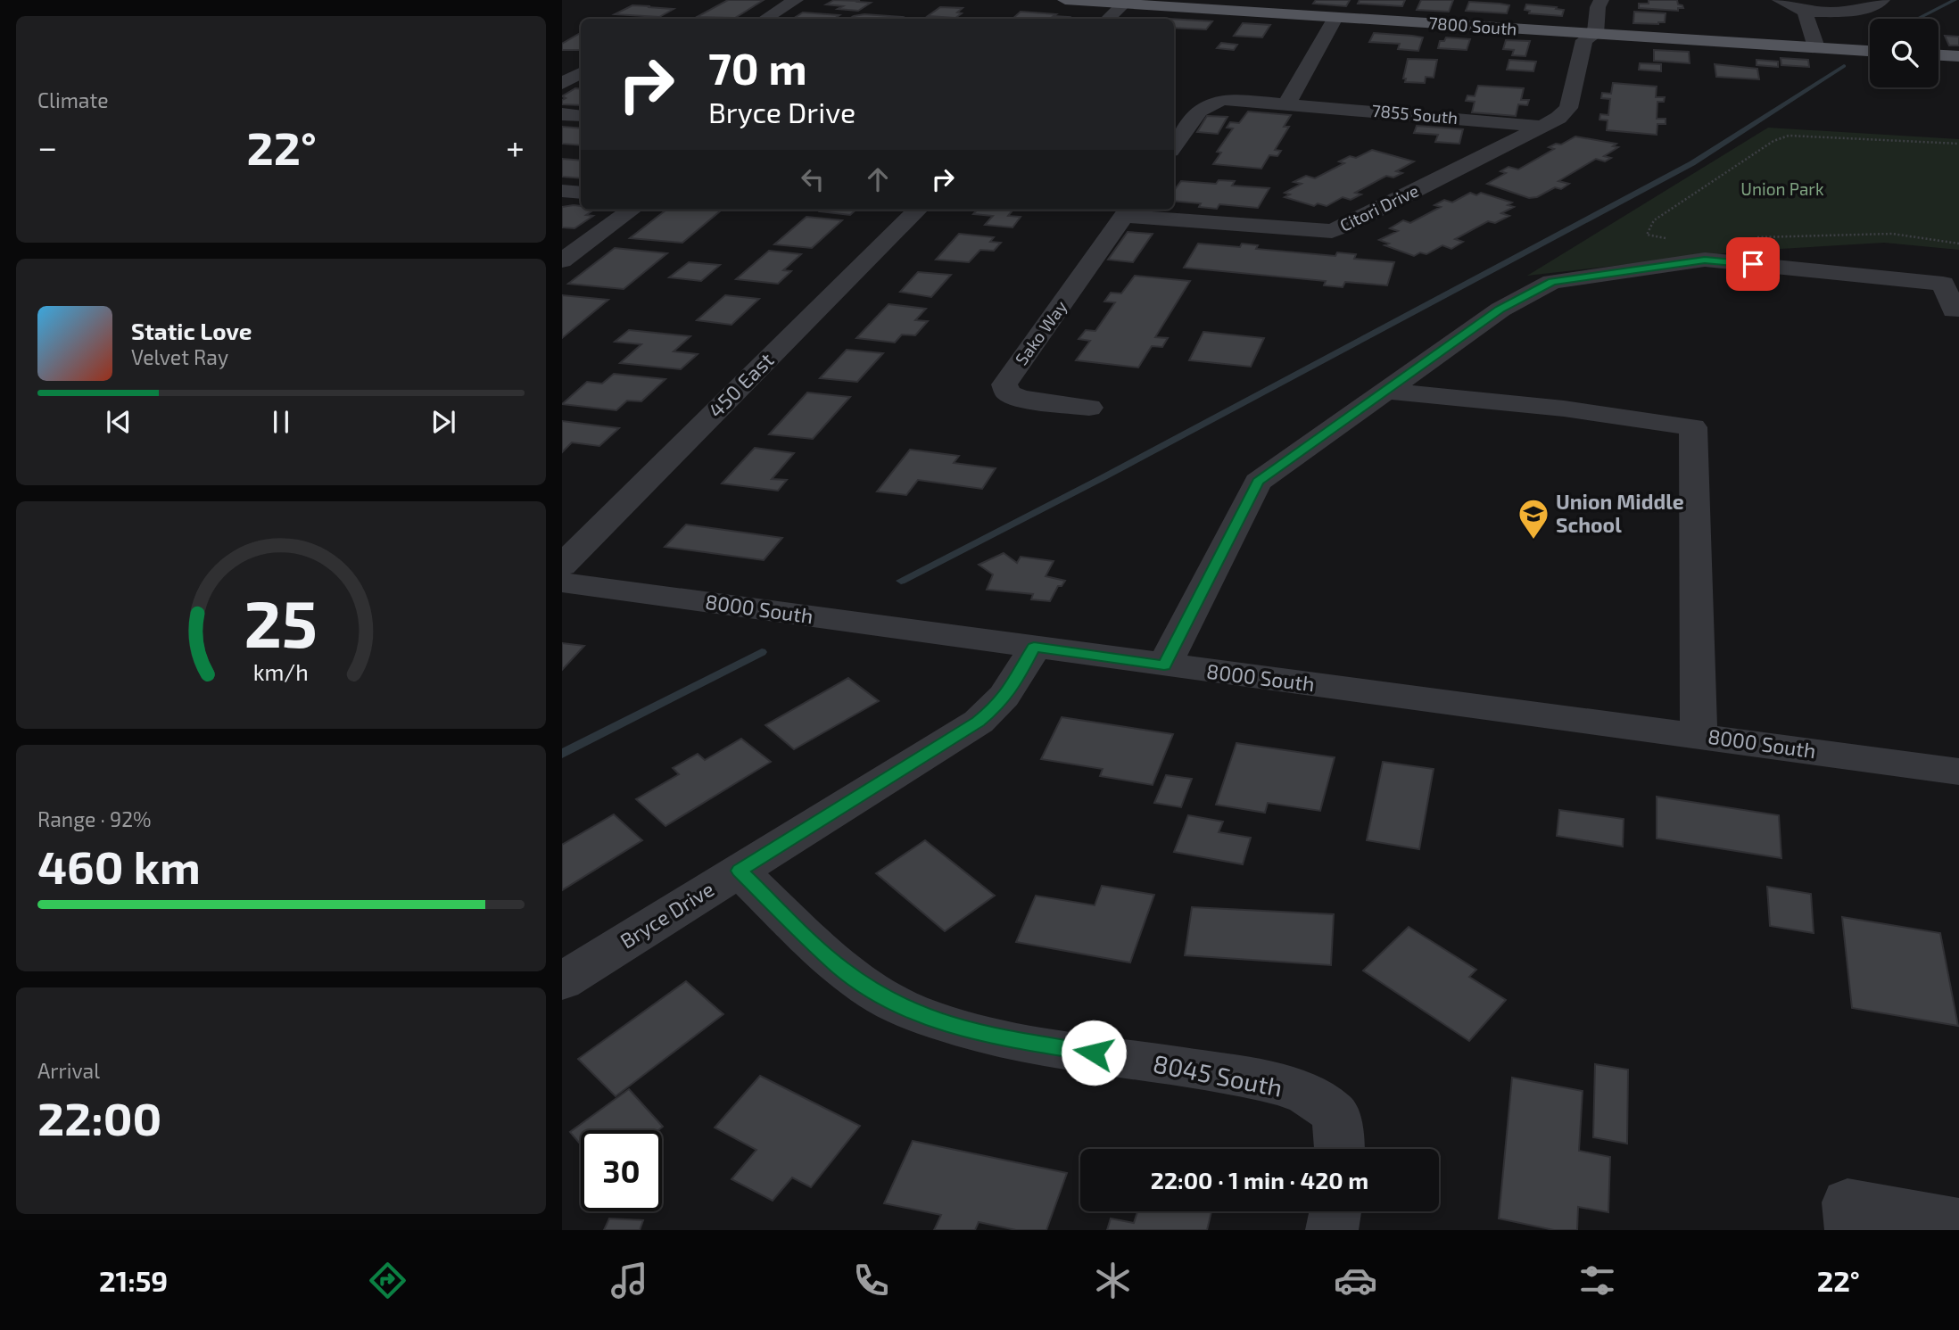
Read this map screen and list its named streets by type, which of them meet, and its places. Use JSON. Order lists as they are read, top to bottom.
{
  "streets": {
    "main road": ["7800 South"],
    "street": [
      "7855 South",
      "Citori Drive",
      "Sako Way",
      "450 East",
      "8000 South",
      "Bryce Drive",
      "8045 South"
    ]
  },
  "crossings": [
    ["7800 South", "Citori Drive"],
    ["7855 South", "Citori Drive"],
    ["Citori Drive", "Sako Way"],
    ["8000 South", "Bryce Drive"],
    ["Bryce Drive", "8045 South"]
  ],
  "parks": ["Union Park"],
  "places": {
    "school or university": ["Union Middle School"]
  },
  "page": {
    "tile": [
      "Climate",
      ["Range · 92%", "460 km"],
      ["Arrival", "22:00"]
    ],
    "turn": ["70 m", "Bryce Drive"],
    "heat": ["−", "22°", "+"],
    "song": ["Static Love", "Velvet Ray"],
    "limit": "30",
    "trip": "22:00 · 1 min · 420 m",
    "tabs": ["21:59", "22°"],
    "gauge": ["25", "km/h"]
  }
}
